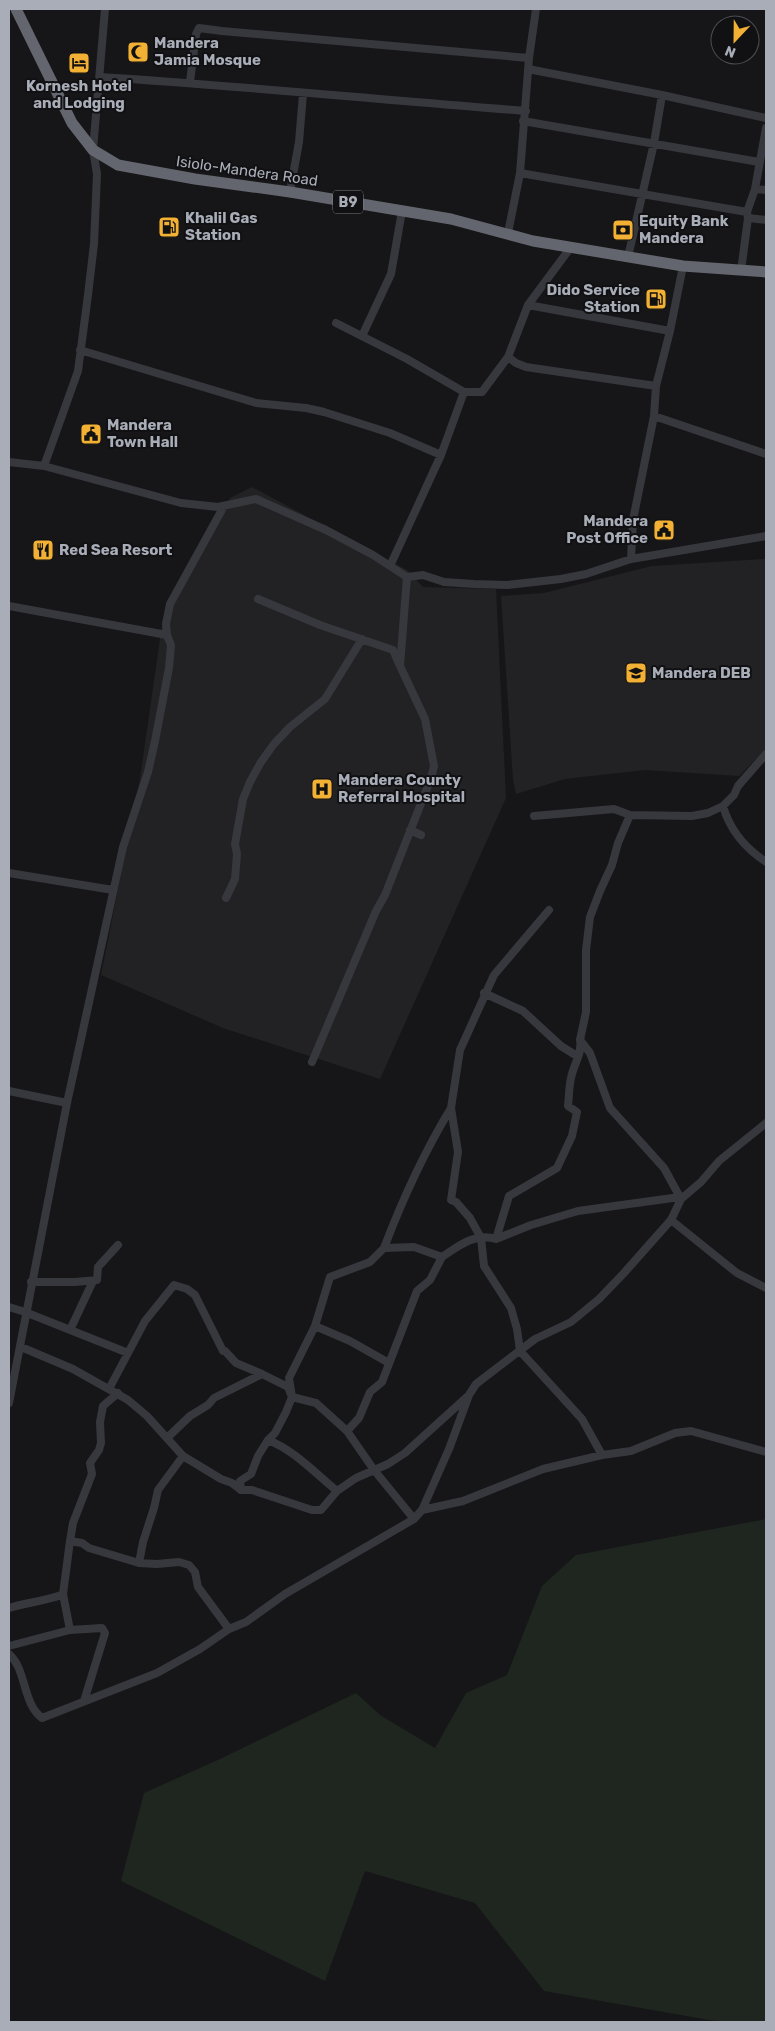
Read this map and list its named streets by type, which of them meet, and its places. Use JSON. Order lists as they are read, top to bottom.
{
  "streets": {
    "highway": ["Isiolo-Mandera Road", "B9"]
  },
  "places": {
    "mosque": ["Mandera Jamia Mosque"],
    "hotel": ["Kornesh Hotel and Lodging"],
    "fuel station": ["Khalil Gas Station", "Dido Service Station"],
    "bank": ["Equity Bank Mandera"],
    "public building": ["Mandera Town Hall", "Mandera Post Office"],
    "restaurant": ["Red Sea Resort"],
    "school or university": ["Mandera DEB"],
    "hospital": ["Mandera County Referral Hospital"]
  },
  "north": "bottom"
}
